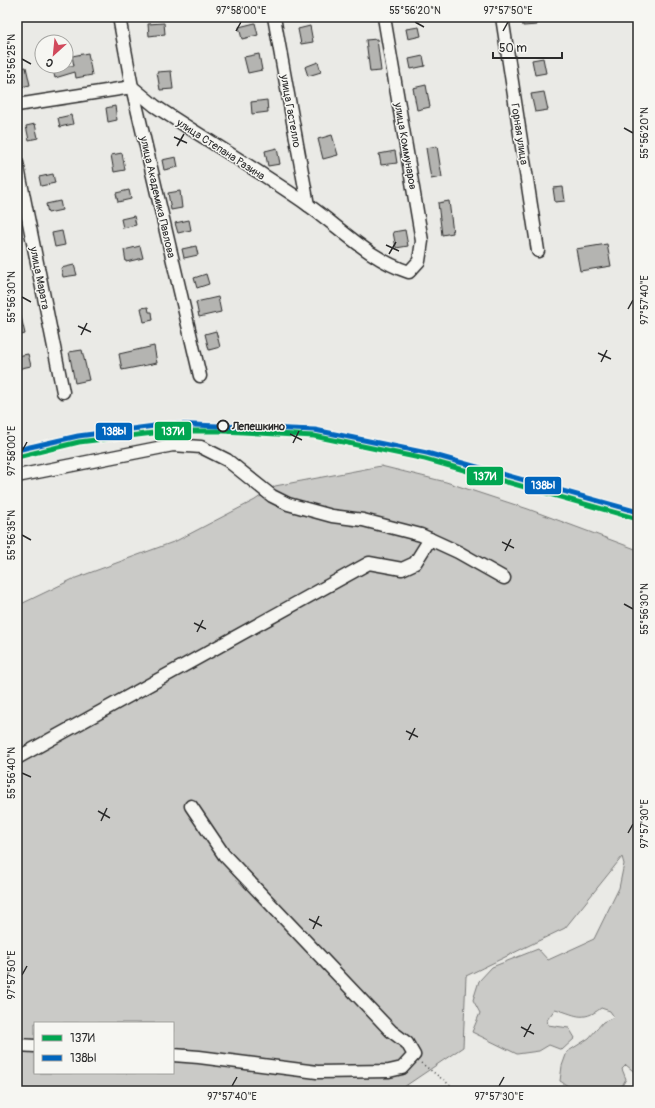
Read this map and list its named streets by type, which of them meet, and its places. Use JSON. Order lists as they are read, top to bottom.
{
  "streets": {
    "street": [
      "улица Гастелло",
      "Горная улица",
      "улица Коммунаров",
      "улица Степана Разина",
      "улица Академика Павлова",
      "улица Марата"
    ]
  },
  "crossings": [
    ["улица Гастелло", "улица Степана Разина"],
    ["улица Коммунаров", "улица Степана Разина"],
    ["улица Степана Разина", "улица Академика Павлова"]
  ],
  "places": ["Лепешкино"],
  "lines": ["transit line 138Ы", "transit line 137И"],
  "legend": ["137И", "138Ы"],
  "scale_bar": "50 m",
  "north": "bottom left",
  "coordinates": [
    "97°58'00\"E",
    "55°56'20\"N",
    "97°57'50\"E",
    "55°56'25\"N",
    "55°56'30\"N",
    "97°57'40\"E",
    "55°56'35\"N",
    "55°56'40\"N",
    "97°57'30\"E"
  ]
}
